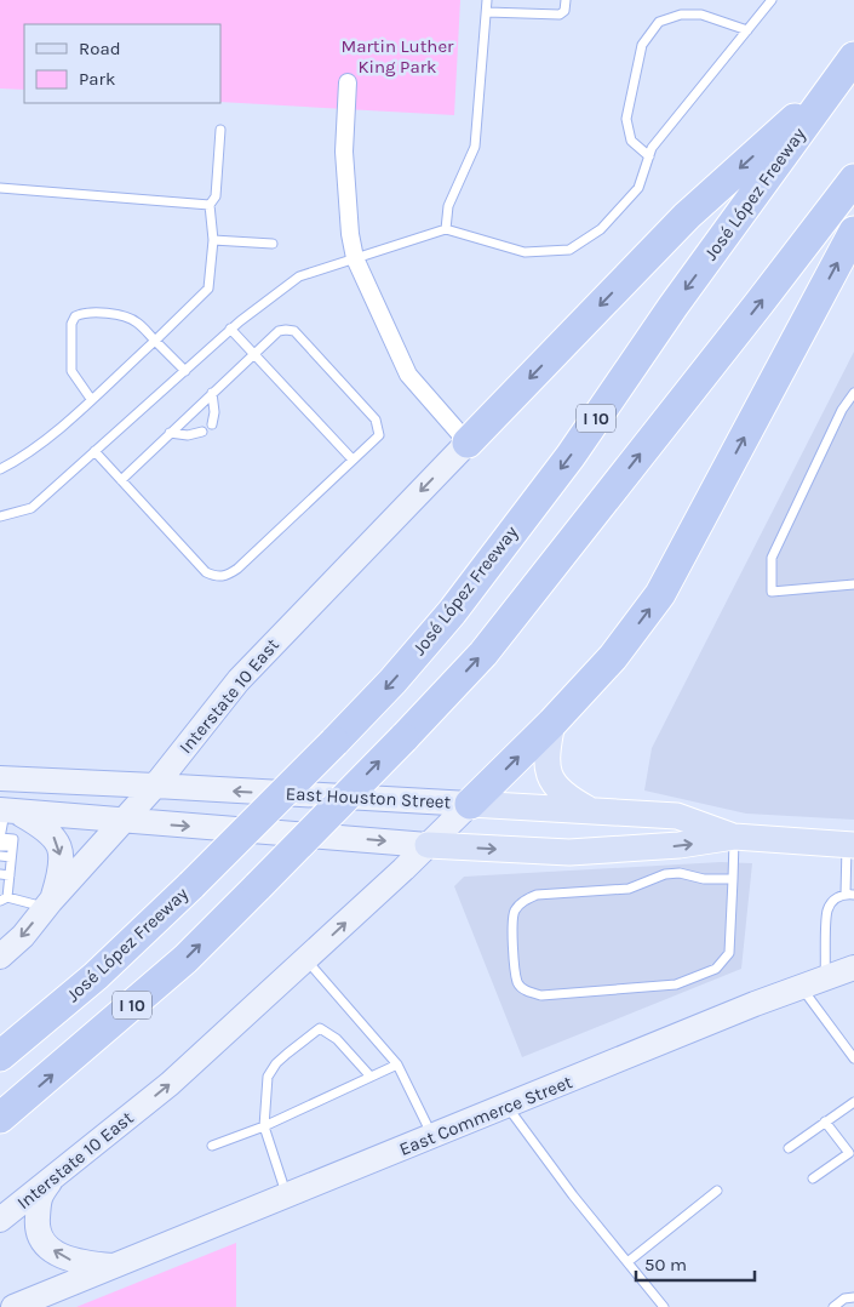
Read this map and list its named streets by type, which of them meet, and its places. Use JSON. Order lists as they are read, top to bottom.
{
  "streets": {
    "highway": ["José López Freeway", "I 10"],
    "main road": ["Interstate 10 East", "East Houston Street", "East Commerce Street"]
  },
  "crossings": [
    ["Interstate 10 East", "East Houston Street"]
  ],
  "parks": ["Martin Luther King Park"],
  "legend": ["Road", "Park"],
  "scale_bar": "50 m"
}
